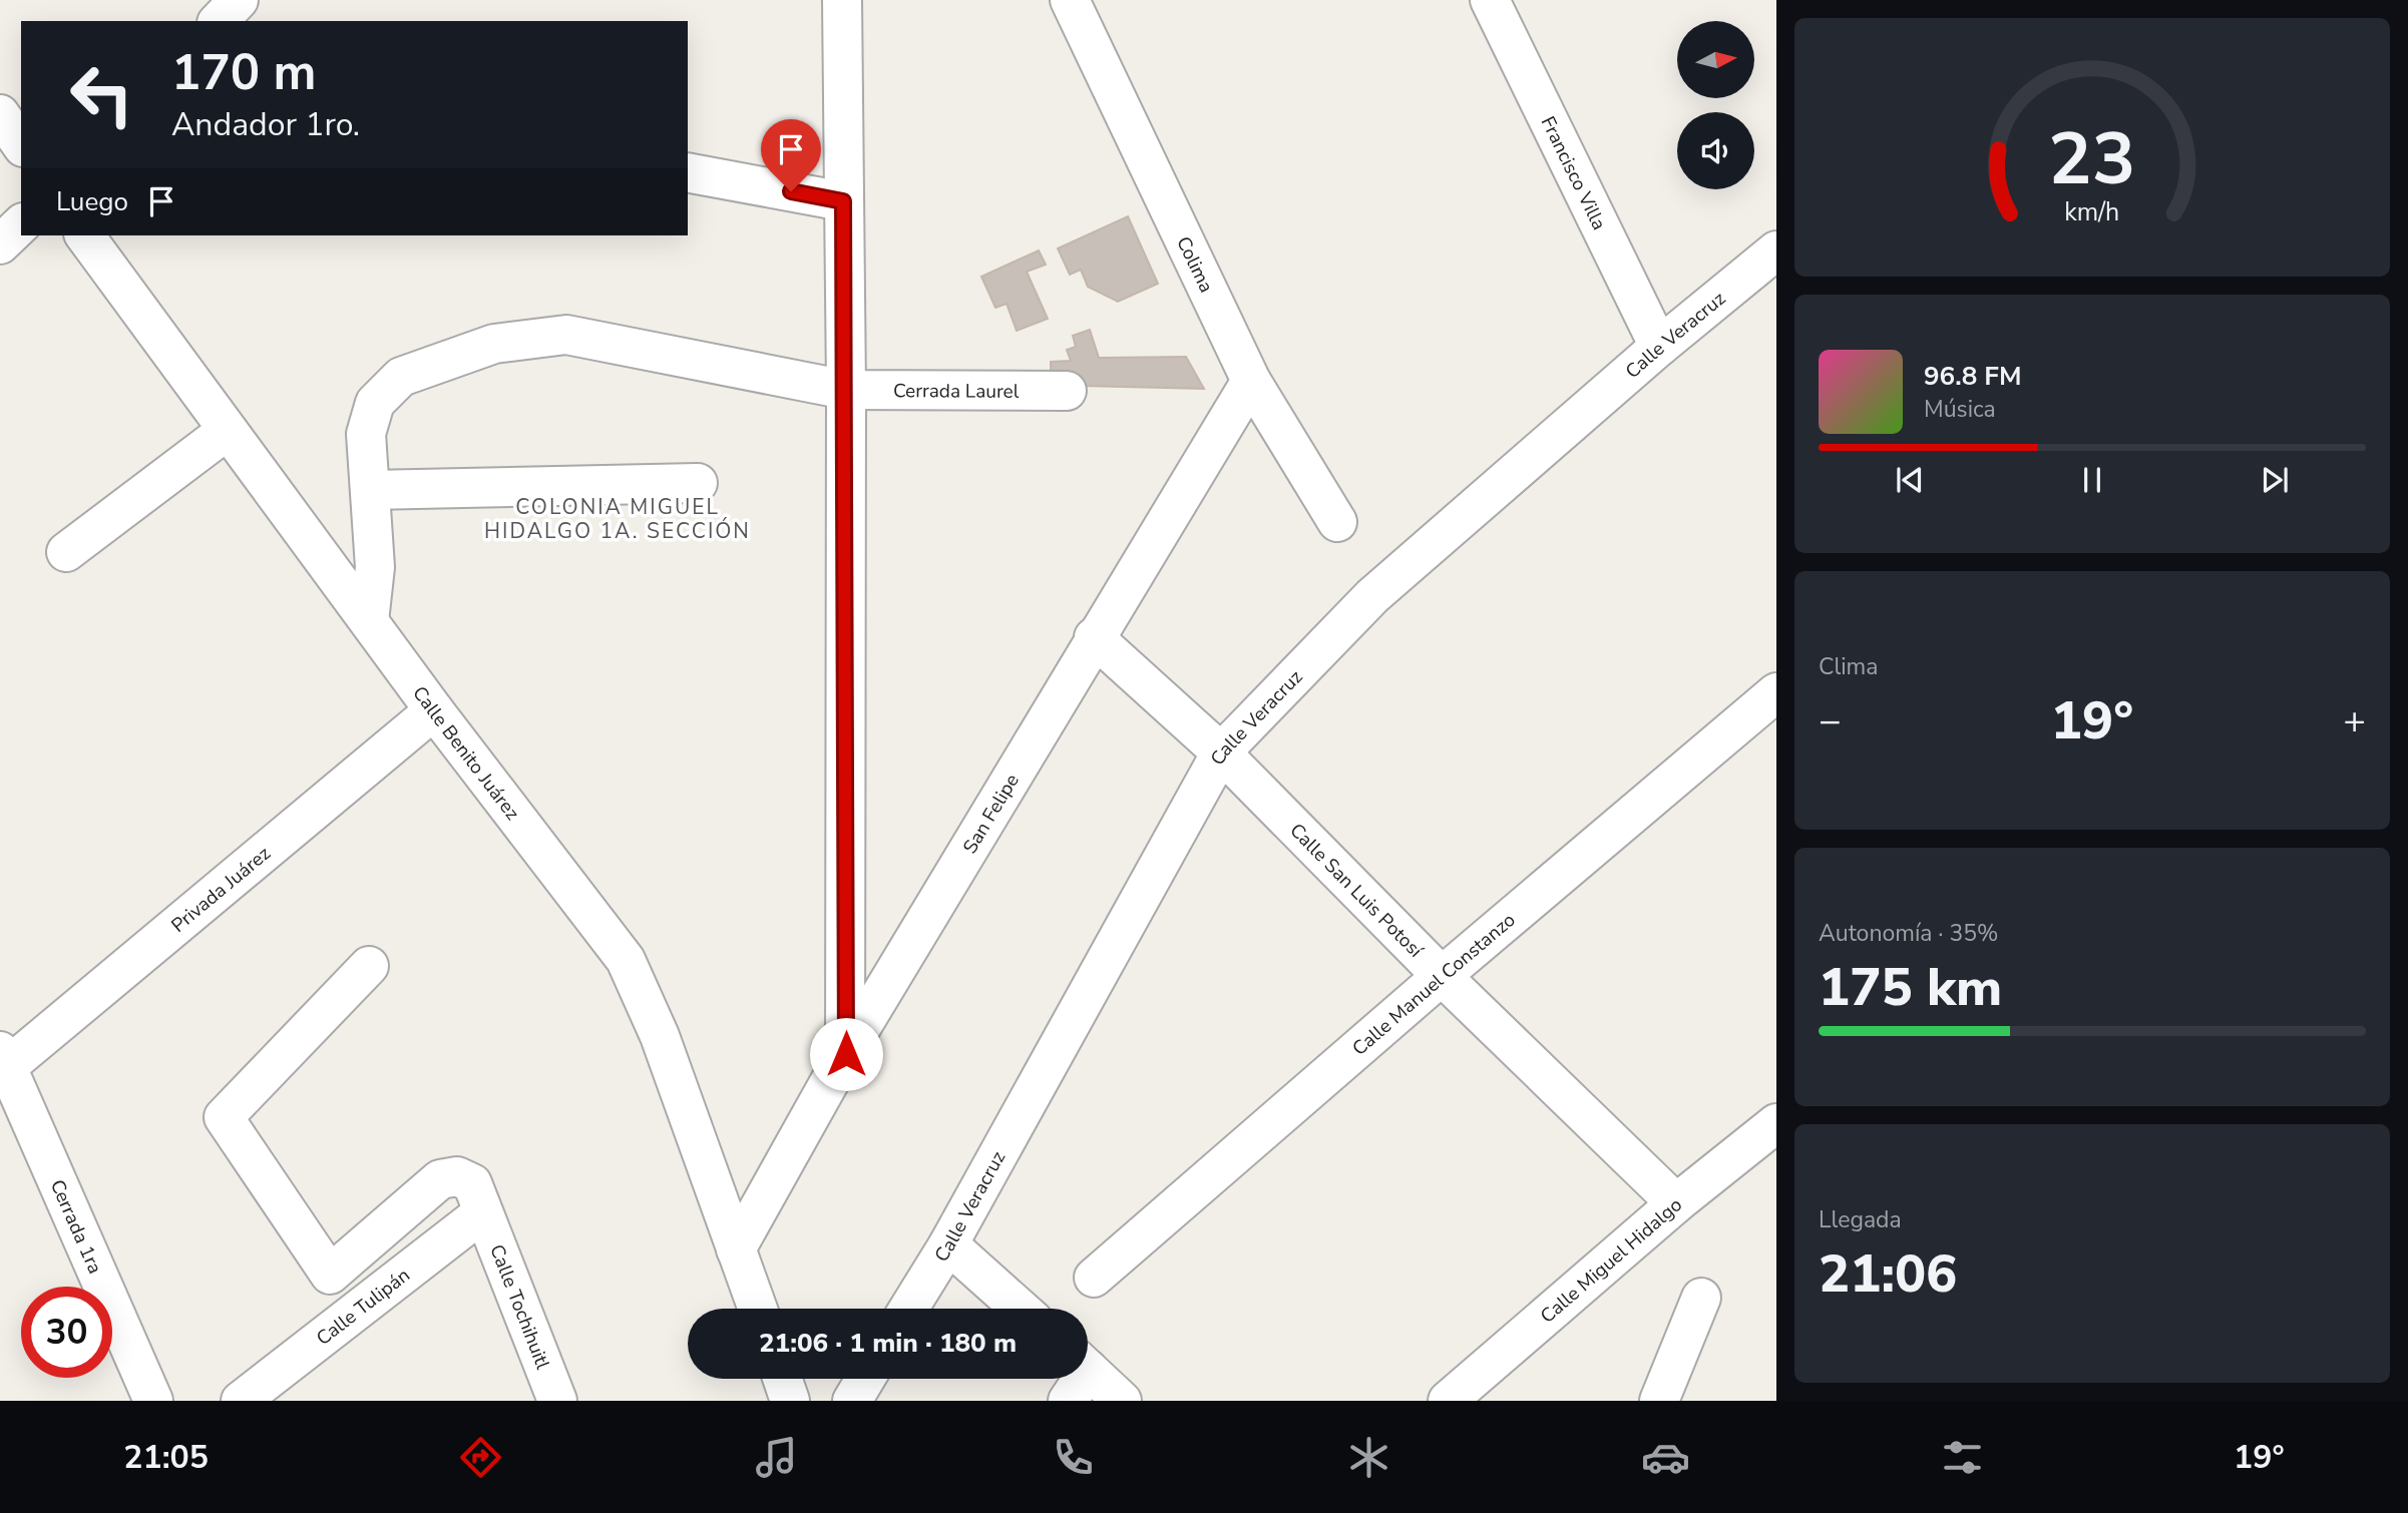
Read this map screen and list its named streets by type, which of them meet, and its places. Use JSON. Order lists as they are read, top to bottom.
{
  "streets": {
    "street": [
      "Francisco Villa",
      "Colima",
      "Calle Veracruz",
      "Cerrada Laurel",
      "Calle Benito Juárez",
      "San Felipe",
      "Privada Juárez",
      "Calle San Luis Potosí",
      "Calle Manuel Constanzo",
      "Cerrada 1ra",
      "Calle Miguel Hidalgo",
      "Calle Tulipán",
      "Calle Tochihuitl"
    ]
  },
  "crossings": [
    ["Francisco Villa", "Calle Veracruz"],
    ["Colima", "San Felipe"],
    ["Calle Veracruz", "Calle San Luis Potosí"],
    ["Cerrada Laurel", "Calle Benito Juárez"],
    ["Calle Benito Juárez", "San Felipe"],
    ["Calle Benito Juárez", "Privada Juárez"],
    ["San Felipe", "Calle San Luis Potosí"],
    ["Privada Juárez", "Cerrada 1ra"],
    ["Calle San Luis Potosí", "Calle Manuel Constanzo"],
    ["Calle San Luis Potosí", "Calle Miguel Hidalgo"],
    ["Calle Tulipán", "Calle Tochihuitl"]
  ],
  "districts": ["COLONIA MIGUEL HIDALGO 1A. SECCIÓN"],
  "north": "right",
  "page": {
    "turn": ["170 m", "Andador 1ro."],
    "then": "Luego",
    "song": ["96.8 FM", "Música"],
    "tile": [
      "Clima",
      ["Autonomía · 35%", "175 km"],
      ["Llegada", "21:06"]
    ],
    "heat": ["−", "19°", "+"],
    "limit": "30",
    "trip": "21:06 · 1 min · 180 m",
    "tabs": ["21:05", "19°"],
    "gauge": ["23", "km/h"]
  }
}
